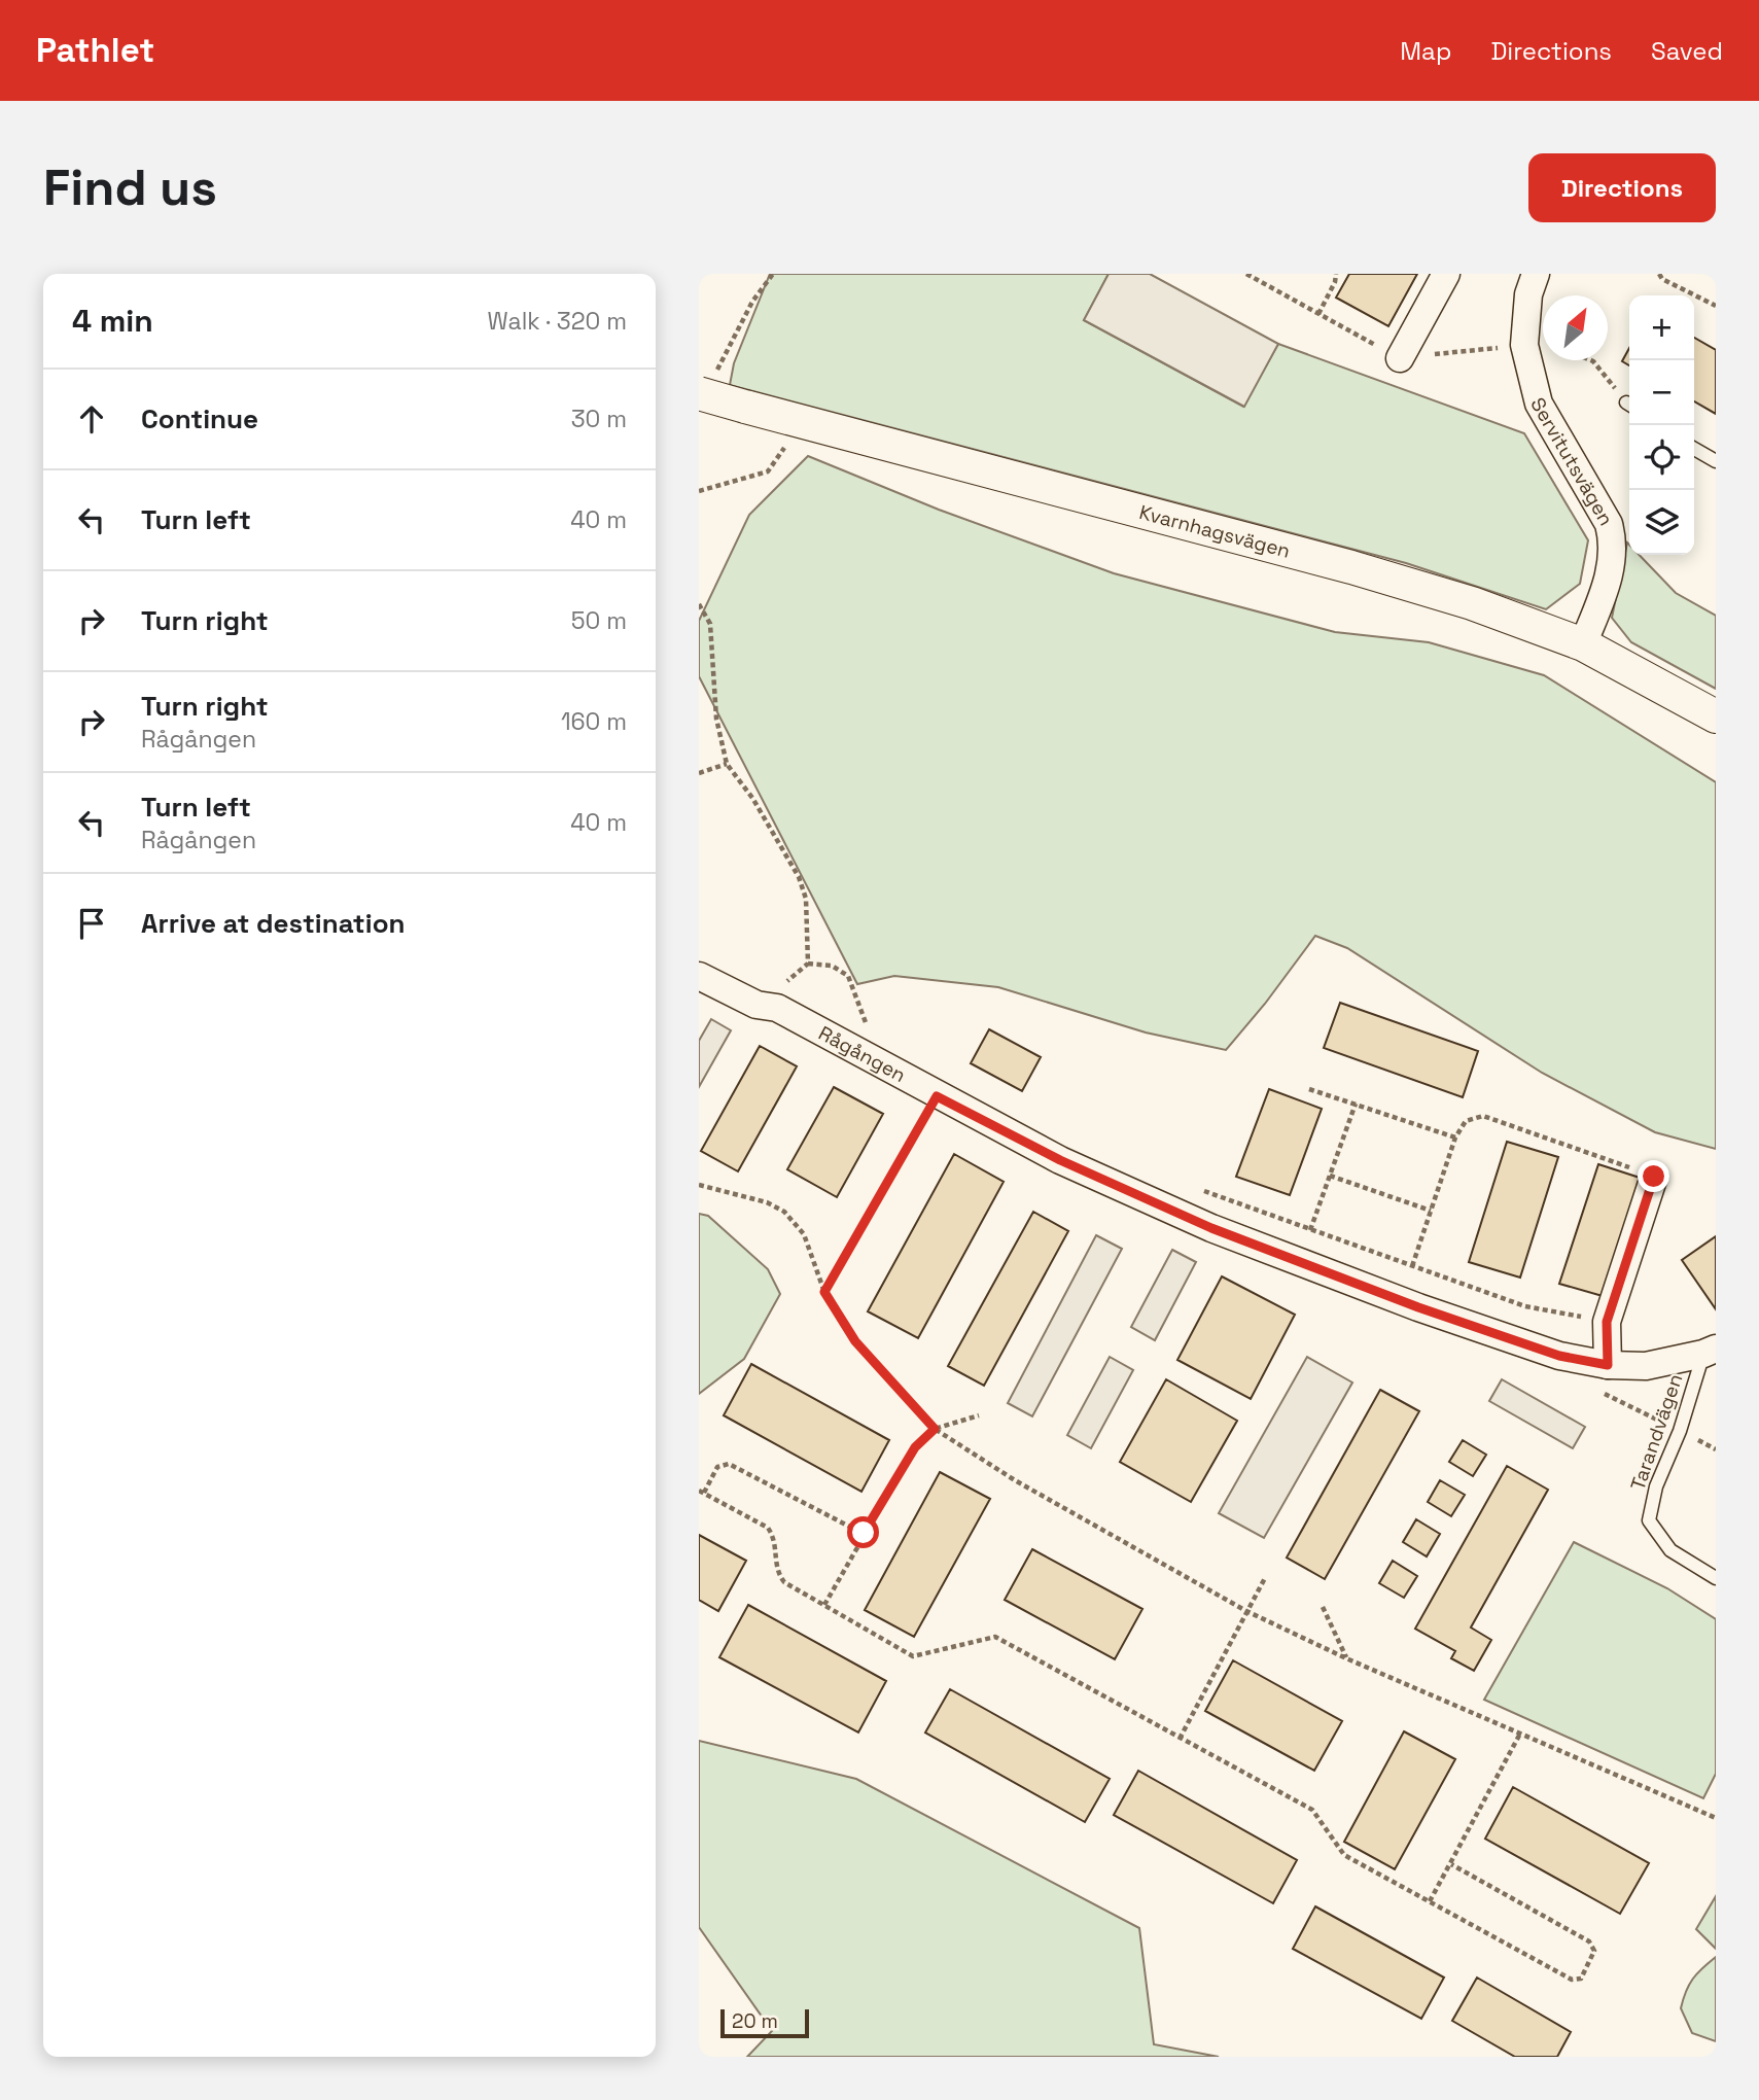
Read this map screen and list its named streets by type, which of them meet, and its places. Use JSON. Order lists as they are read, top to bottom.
{
  "streets": {
    "street": ["Servitutsvägen", "Kvarnhagsvägen", "Rågången"],
    "lane": ["Tarandvägen"]
  },
  "crossings": [
    ["Servitutsvägen", "Kvarnhagsvägen"],
    ["Rågången", "Tarandvägen"]
  ],
  "scale_bar": "20 m",
  "north": "top right",
  "page": {
    "header": "Pathlet",
    "nav": ["Map", "Directions", "Saved"],
    "buttons": "Directions",
    "title": "Find us",
    "heading": ["4 min", "Walk · 320 m"],
    "map_buttons": ["+", "−"],
    "list": [
      ["Continue", "30 m"],
      ["Turn left", "40 m"],
      ["Turn right", "50 m"],
      ["Turn right", "Rågången", "160 m"],
      ["Turn left", "Rågången", "40 m"],
      "Arrive at destination"
    ],
    "scale": "20 m"
  }
}
